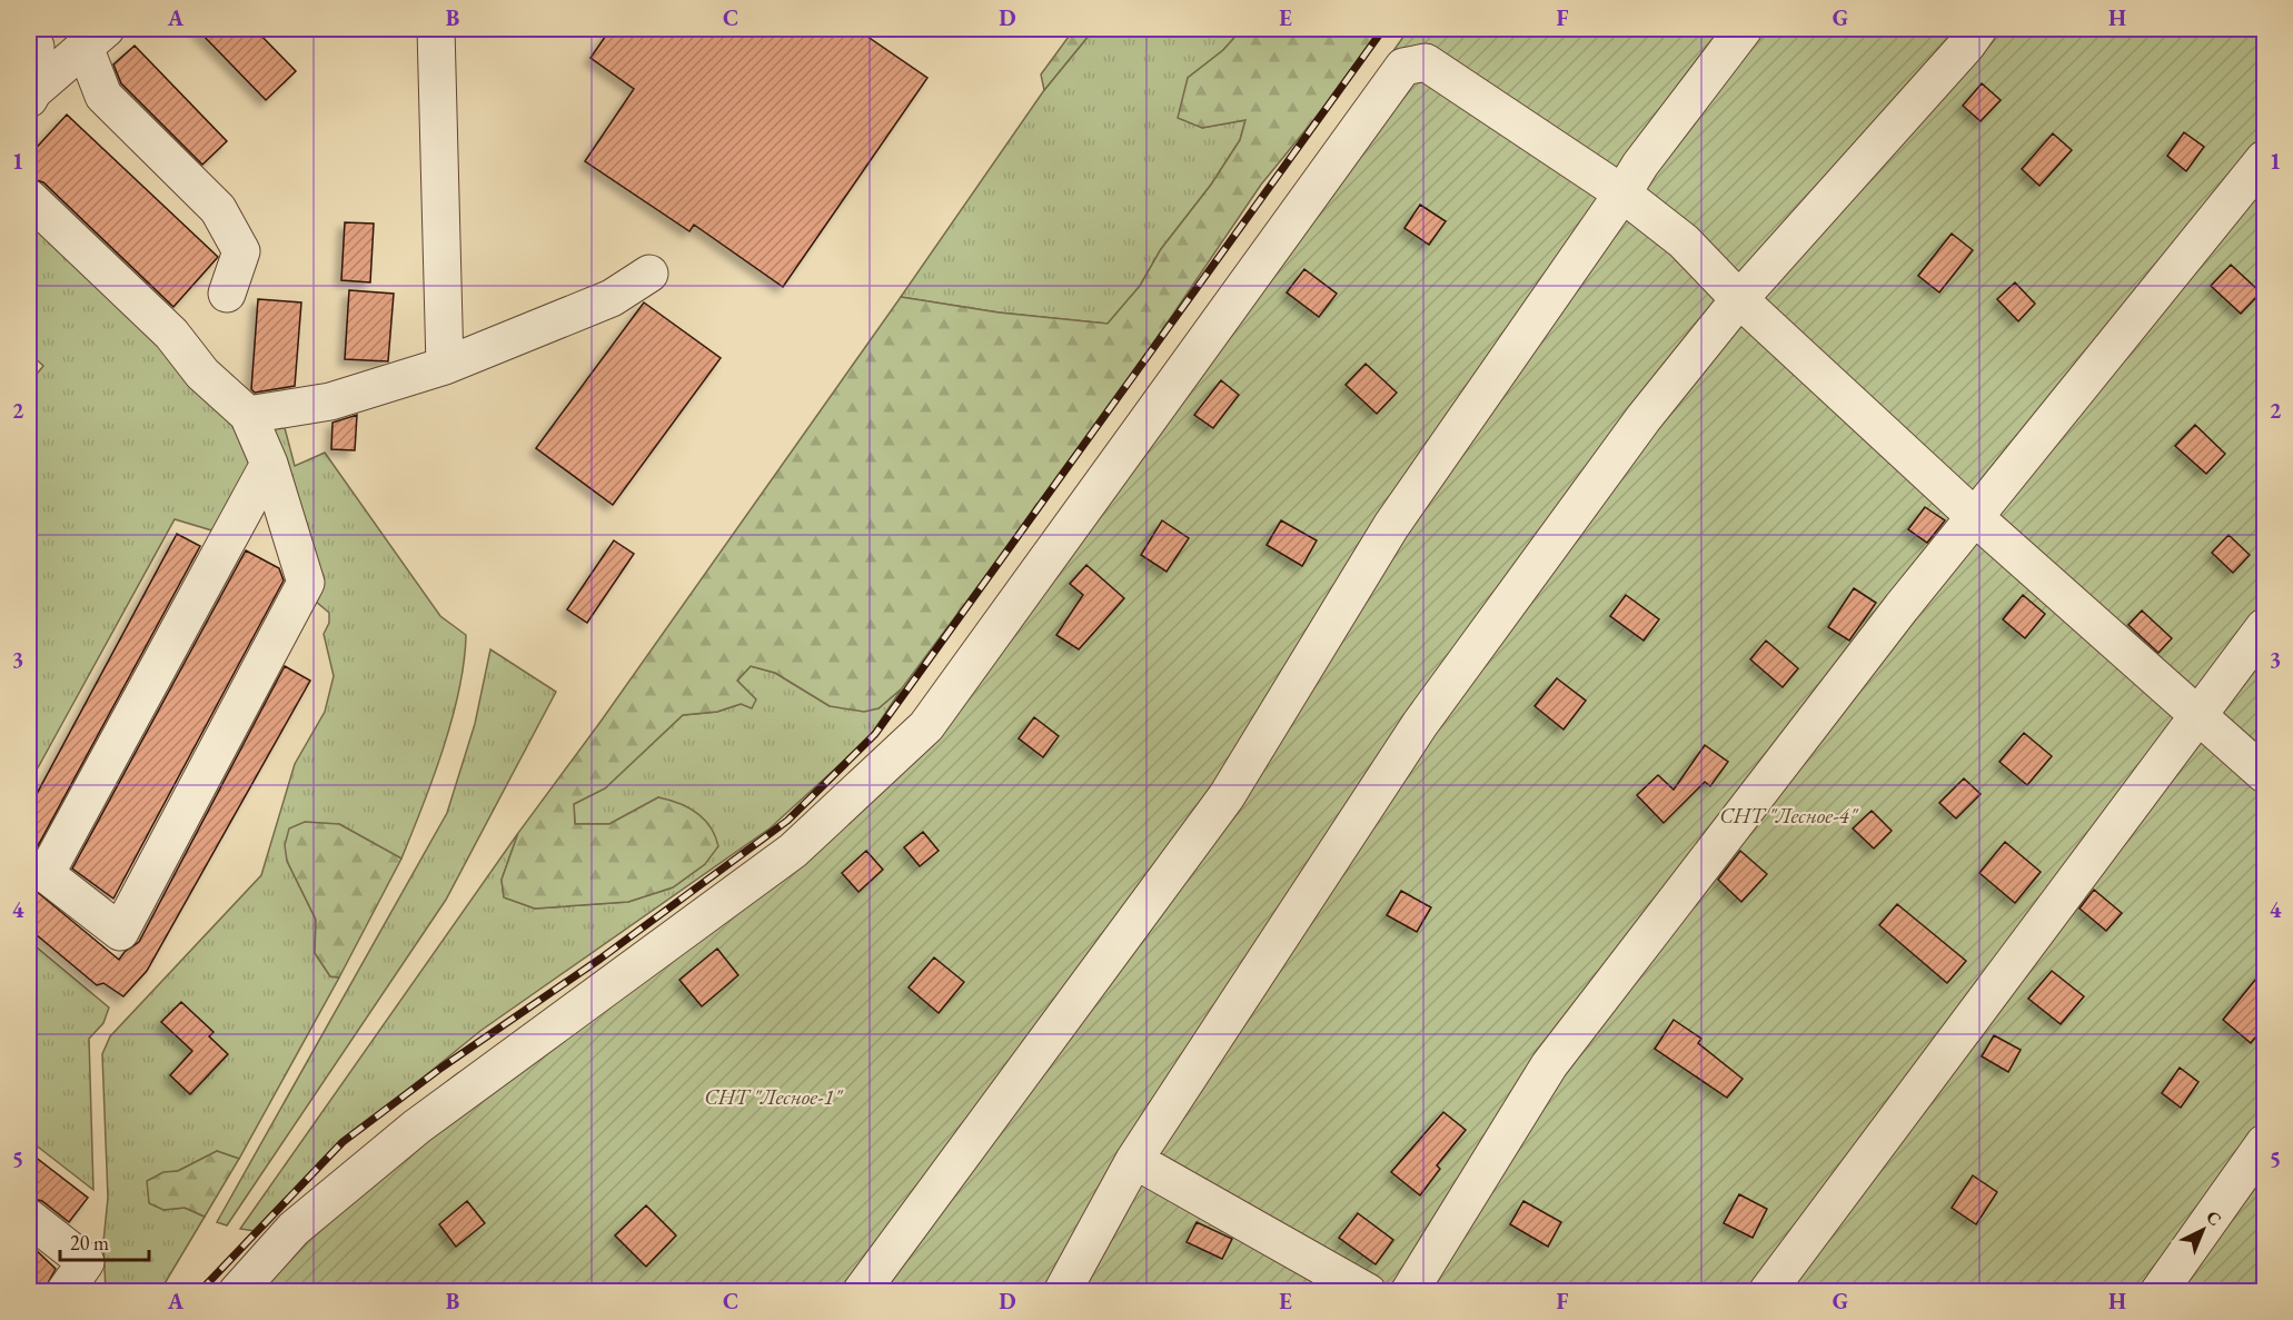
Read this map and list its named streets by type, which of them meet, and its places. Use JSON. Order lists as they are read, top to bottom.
{
  "parks": ["СНТ \"Лесное-4\"", "СНТ \"Лесное-1\""],
  "scale_bar": "20 m",
  "north": "top right",
  "grid": {
    "columns": [
      "A",
      "B",
      "C",
      "D",
      "E",
      "F",
      "G",
      "H"
    ],
    "rows": [
      "1",
      "2",
      "3",
      "4",
      "5"
    ]
  }
}
